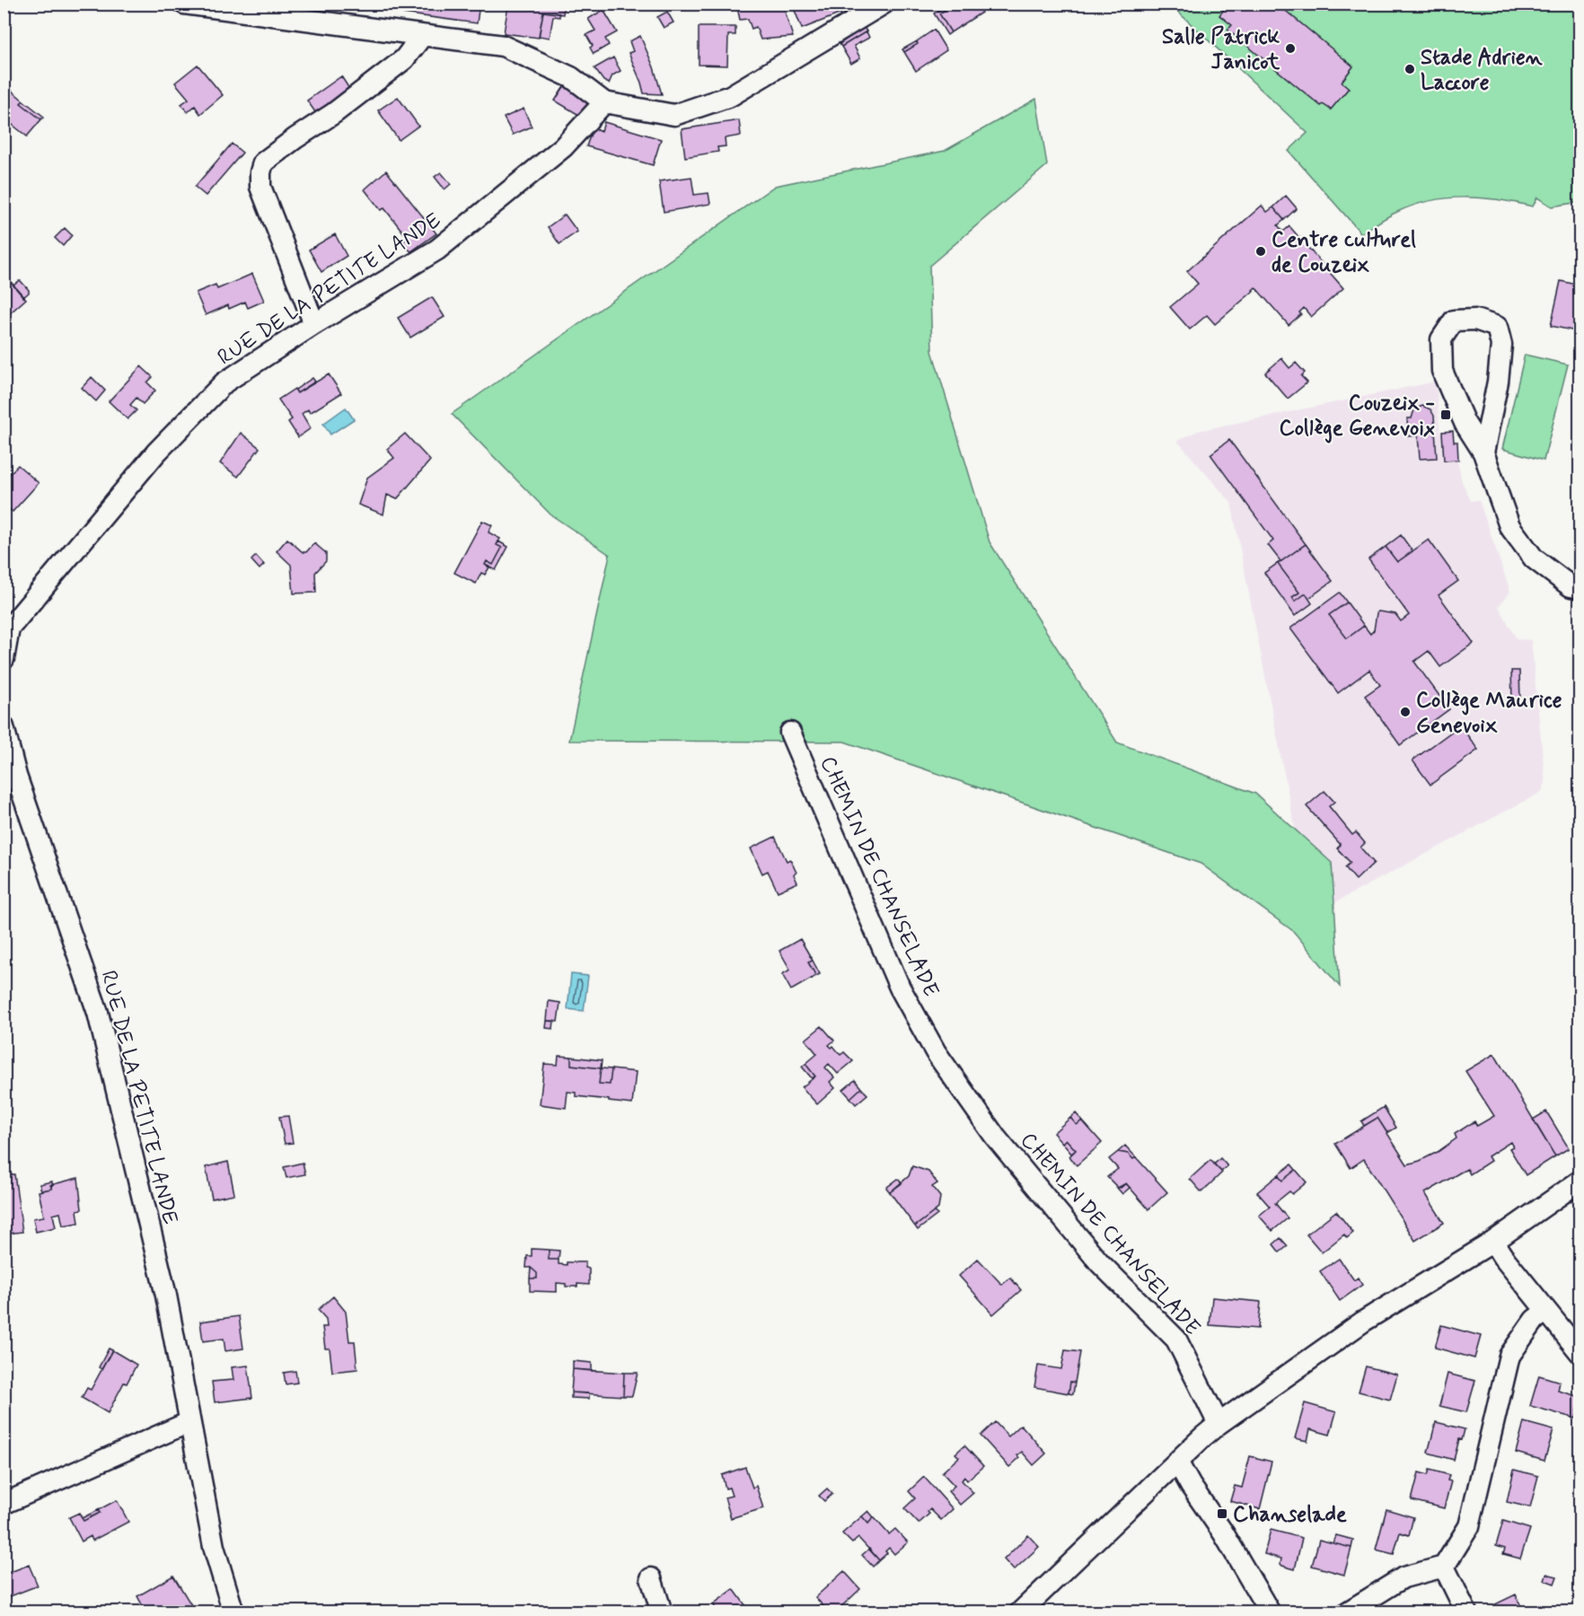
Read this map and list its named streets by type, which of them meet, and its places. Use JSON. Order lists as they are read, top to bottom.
{
  "streets": {
    "street": ["RUE DE LA PETITE LANDE", "CHEMIN DE CHANSELADE"]
  },
  "places": {
    "other": [
      "Salle Patrick Janicot",
      "Stade Adrien Laccore",
      "Centre culturel de Couzeix",
      "Collège Maurice Genevoix"
    ],
    "transit": ["Couzeix - Collège Genevoix", "Chanselade"]
  }
}
